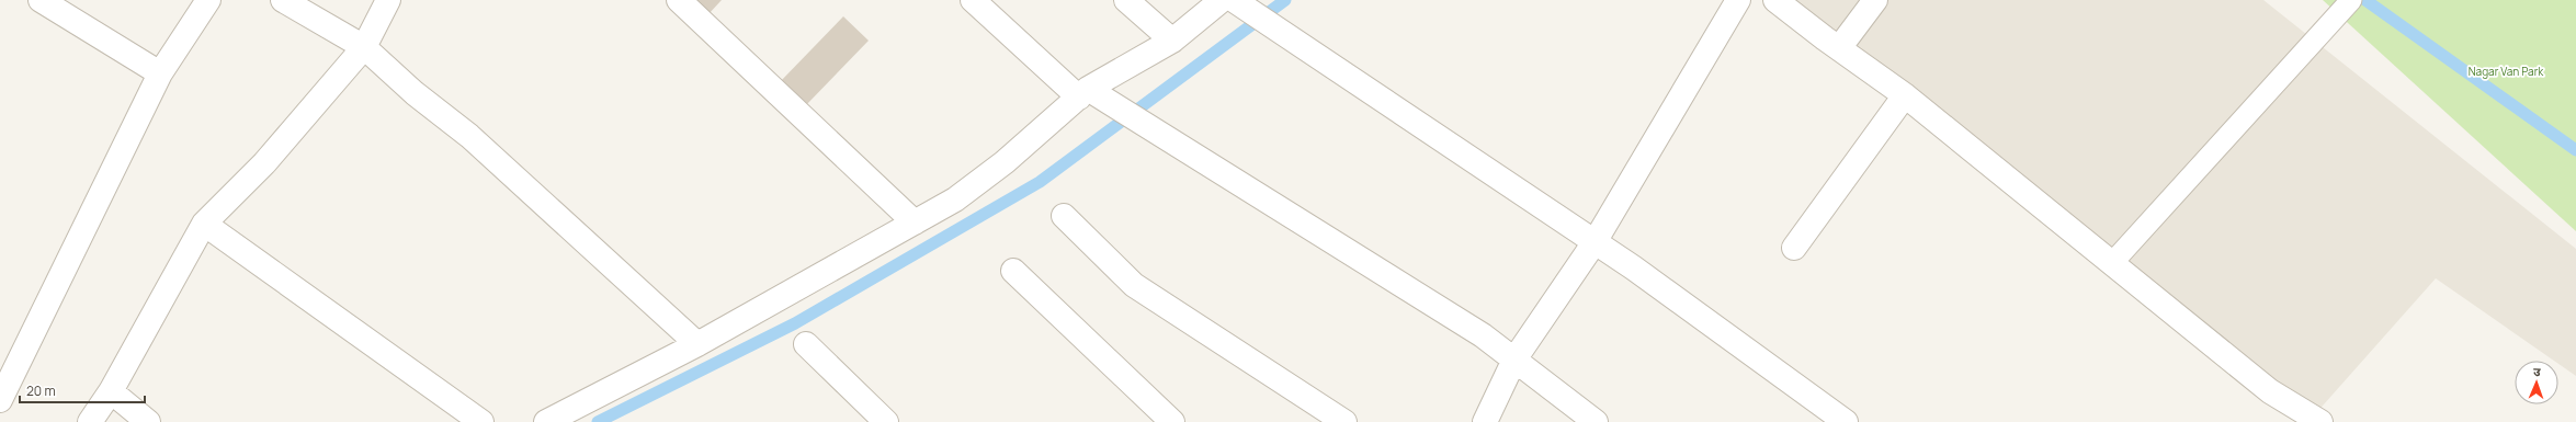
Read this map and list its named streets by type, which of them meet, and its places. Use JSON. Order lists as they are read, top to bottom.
{
  "parks": ["Nagar Van Park"],
  "scale_bar": "20 m",
  "north": "top"
}
